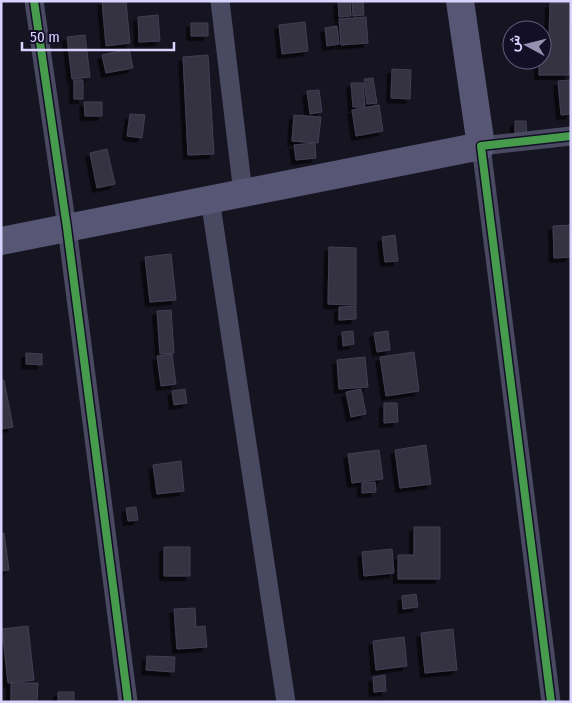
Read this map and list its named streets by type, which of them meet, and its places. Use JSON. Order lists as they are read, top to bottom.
{
  "scale_bar": "50 m",
  "north": "left"
}
